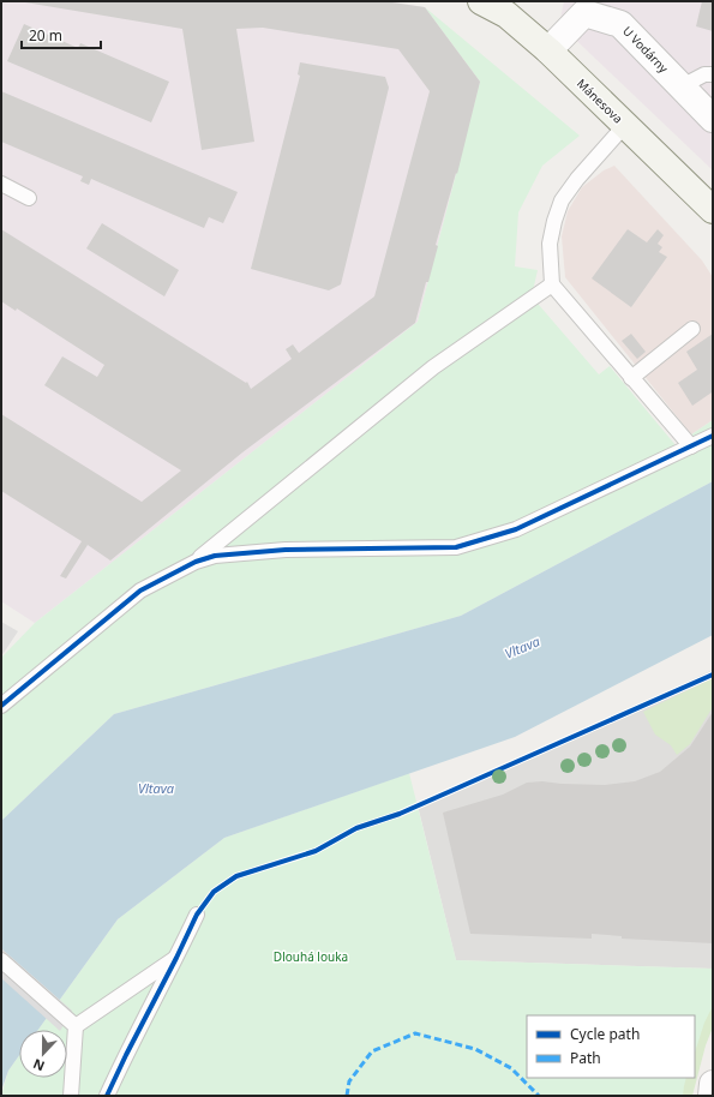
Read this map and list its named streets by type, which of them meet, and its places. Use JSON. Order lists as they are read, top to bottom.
{
  "streets": {
    "main road": ["Mánesova"],
    "street": ["U Vodárny"]
  },
  "crossings": [
    ["U Vodárny", "Mánesova"]
  ],
  "water": ["Vltava"],
  "parks": ["Dlouhá louka"],
  "legend": ["Cycle path", "Path"],
  "scale_bar": "20 m",
  "north": "bottom"
}
